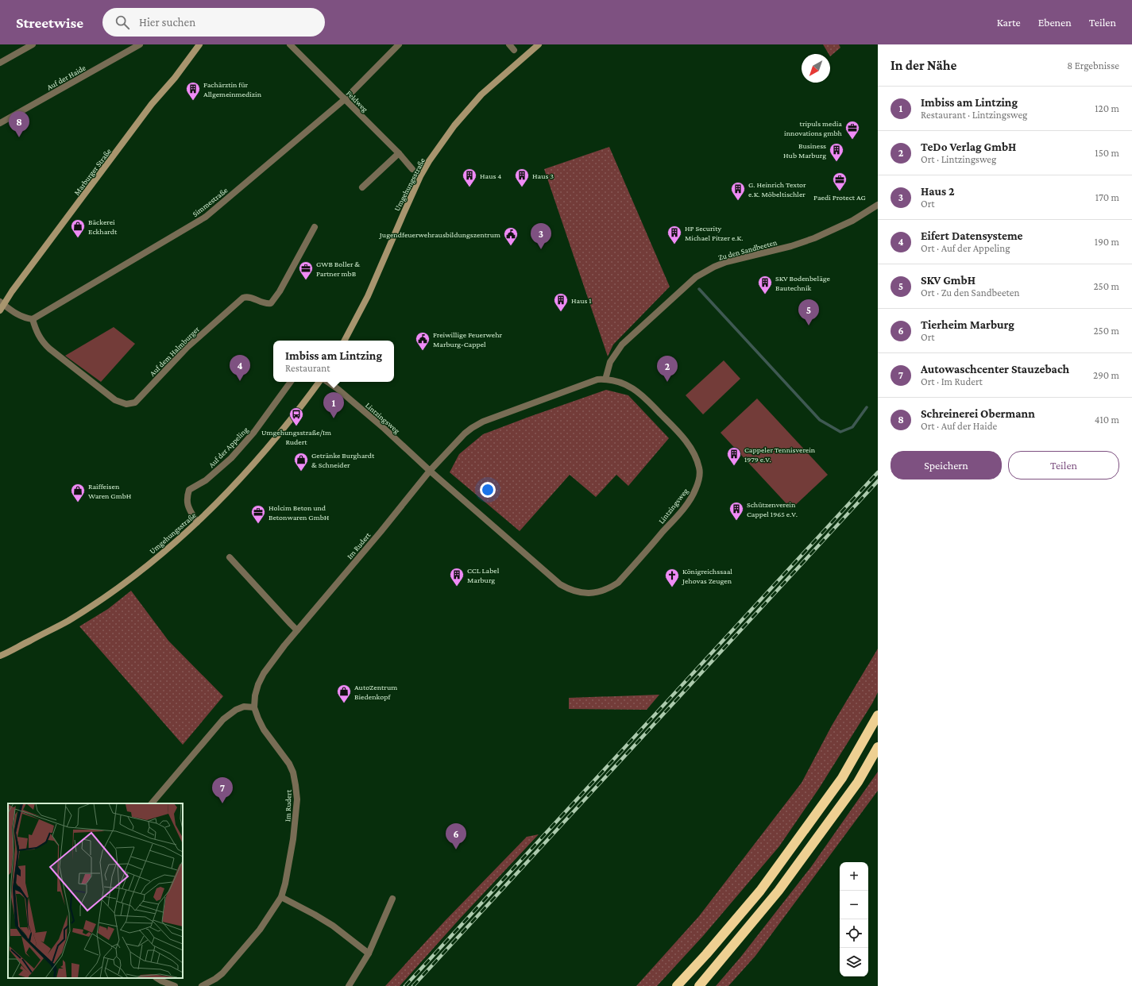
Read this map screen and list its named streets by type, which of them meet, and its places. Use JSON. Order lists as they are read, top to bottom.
{
  "streets": {
    "main road": ["Marburger Straße", "Umgehungsstraße"],
    "street": [
      "Auf der Haide",
      "Feldweg",
      "Simmestraße",
      "Zu den Sandbeeten",
      "Auf dem Halmburger",
      "Lintzingsweg",
      "Auf der Appeling",
      "Im Rudert"
    ]
  },
  "crossings": [
    ["Feldweg", "Simmestraße"],
    ["Umgehungsstraße", "Auf der Appeling"],
    ["Simmestraße", "Auf dem Halmburger"],
    ["Zu den Sandbeeten", "Lintzingsweg"],
    ["Lintzingsweg", "Im Rudert"]
  ],
  "places": {
    "building": [
      "Fachärztin für Allgemeinmedizin",
      "Business Hub Marburg",
      "Haus 4",
      "Haus 3",
      "G. Heinrich Textor e.K. Möbeltischler",
      "HP Security Michael Pitzer e.K.",
      "SKV Bodenbeläge Bautechnik",
      "Haus 1",
      "Cappeler Tennisverein 1979 e.V.",
      "Schützenverein Cappel 1965 e.V.",
      "CCL Label Marburg"
    ],
    "office": [
      "tripuls media innovations gmbh",
      "Paedi Protect AG",
      "GWB Boller & Partner mbB",
      "Holcim Beton und Betonwaren GmbH"
    ],
    "shop": [
      "Bäckerei Eckhardt",
      "Getränke Burghardt & Schneider",
      "Raiffeisen Waren GmbH",
      "AutoZentrum Biedenkopf"
    ],
    "public building": ["Jugendfeuerwehrausbildungszentrum", "Freiwillige Feuerwehr Marburg-Cappel"],
    "bus stop": ["Umgehungsstraße/Im Rudert"],
    "church": ["Königreichssaal Jehovas Zeugen"]
  },
  "north": "bottom left",
  "page": {
    "header": "Streetwise",
    "search": "Hier suchen",
    "nav": ["Karte", "Ebenen", "Teilen"],
    "heading": ["In der Nähe", "8 Ergebnisse"],
    "list": [
      {
        "mark": "1",
        "name": "Imbiss am Lintzing",
        "note": "Restaurant · Lintzingsweg",
        "value": "120 m"
      },
      {
        "mark": "2",
        "name": "TeDo Verlag GmbH",
        "note": "Ort · Lintzingsweg",
        "value": "150 m"
      },
      {
        "mark": "3",
        "name": "Haus 2",
        "note": "Ort",
        "value": "170 m"
      },
      {
        "mark": "4",
        "name": "Eifert Datensysteme",
        "note": "Ort · Auf der Appeling",
        "value": "190 m"
      },
      {
        "mark": "5",
        "name": "SKV GmbH",
        "note": "Ort · Zu den Sandbeeten",
        "value": "250 m"
      },
      {
        "mark": "6",
        "name": "Tierheim Marburg",
        "note": "Ort",
        "value": "250 m"
      },
      {
        "mark": "7",
        "name": "Autowaschcenter Stauzebach",
        "note": "Ort · Im Rudert",
        "value": "290 m"
      },
      {
        "mark": "8",
        "name": "Schreinerei Obermann",
        "note": "Ort · Auf der Haide",
        "value": "410 m"
      }
    ],
    "pins": [
      "8",
      "3",
      "5",
      "4",
      "2",
      "1",
      "7",
      "6"
    ],
    "popup": ["Imbiss am Lintzing", "Restaurant"],
    "buttons": ["Speichern", "Teilen"],
    "map_buttons": ["+", "−"]
  }
}
